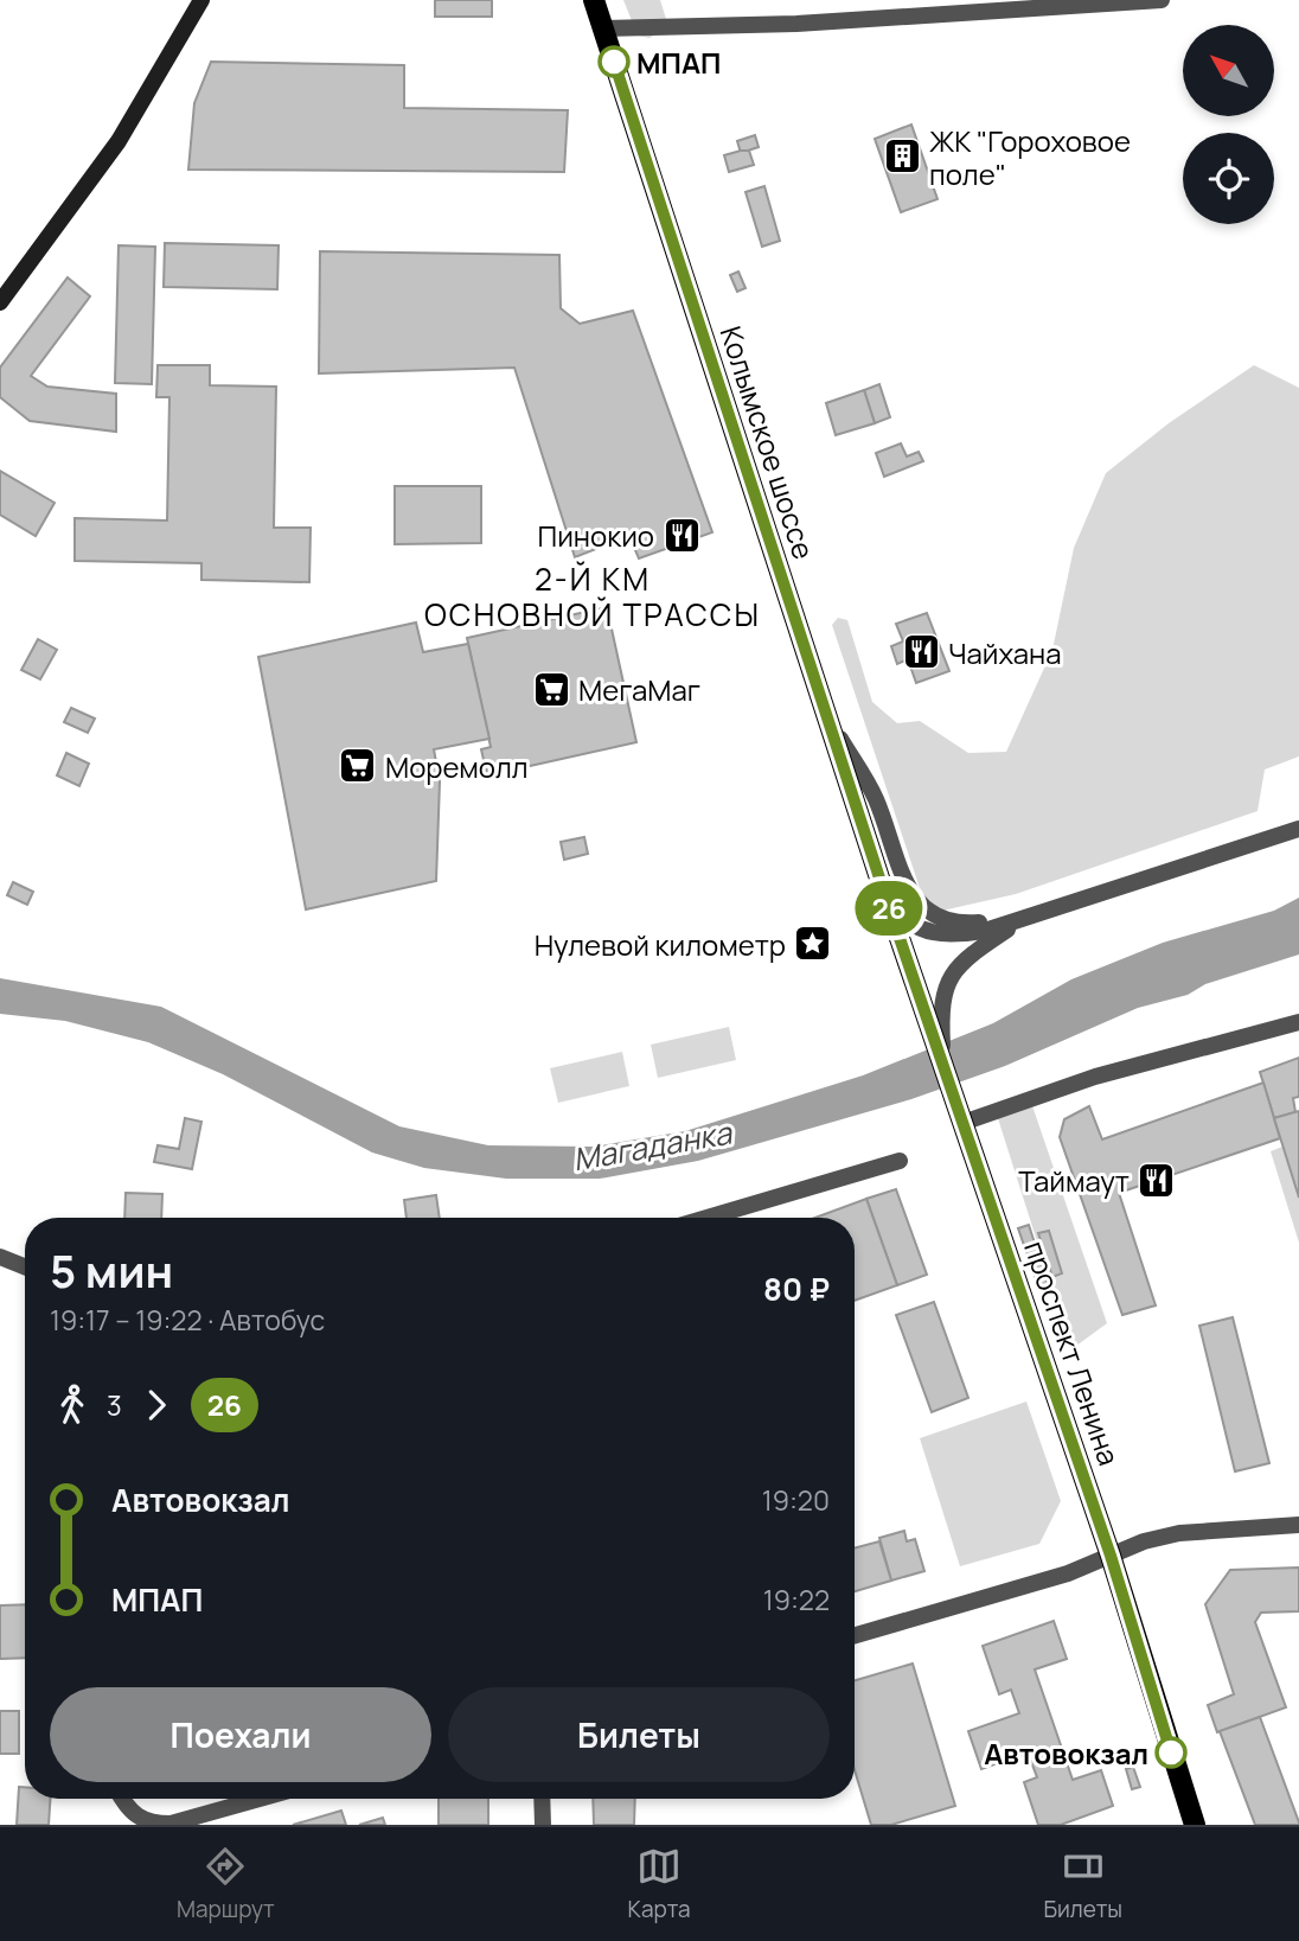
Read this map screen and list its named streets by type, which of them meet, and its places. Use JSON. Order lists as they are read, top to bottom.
{
  "streets": {
    "main road": ["Колымское шоссе", "проспект Ленина"]
  },
  "crossings": [
    ["Колымское шоссе", "проспект Ленина"]
  ],
  "districts": ["2-Й КМ ОСНОВНОЙ ТРАССЫ"],
  "water": ["Магаданка"],
  "places": {
    "other": ["МПАП", "Автовокзал"],
    "building": ["ЖК \"Гороховое поле\""],
    "restaurant": ["Пинокио", "Чайхана", "Таймаут"],
    "supermarket": ["МегаМаг", "Моремолл"],
    "place": ["Нулевой километр"]
  },
  "lines": ["bus line 26"],
  "north": "top left",
  "page": {
    "on_map": "26",
    "heading": ["5 мин", "19:17 – 19:22 · Автобус", "80 ₽"],
    "legs": ["3", "26"],
    "list": [
      {
        "name": "Автовокзал",
        "value": "19:20"
      },
      {
        "name": "МПАП",
        "value": "19:22"
      }
    ],
    "buttons": ["Поехали", "Билеты"],
    "tabs": ["Маршрут", "Карта", "Билеты"]
  }
}
